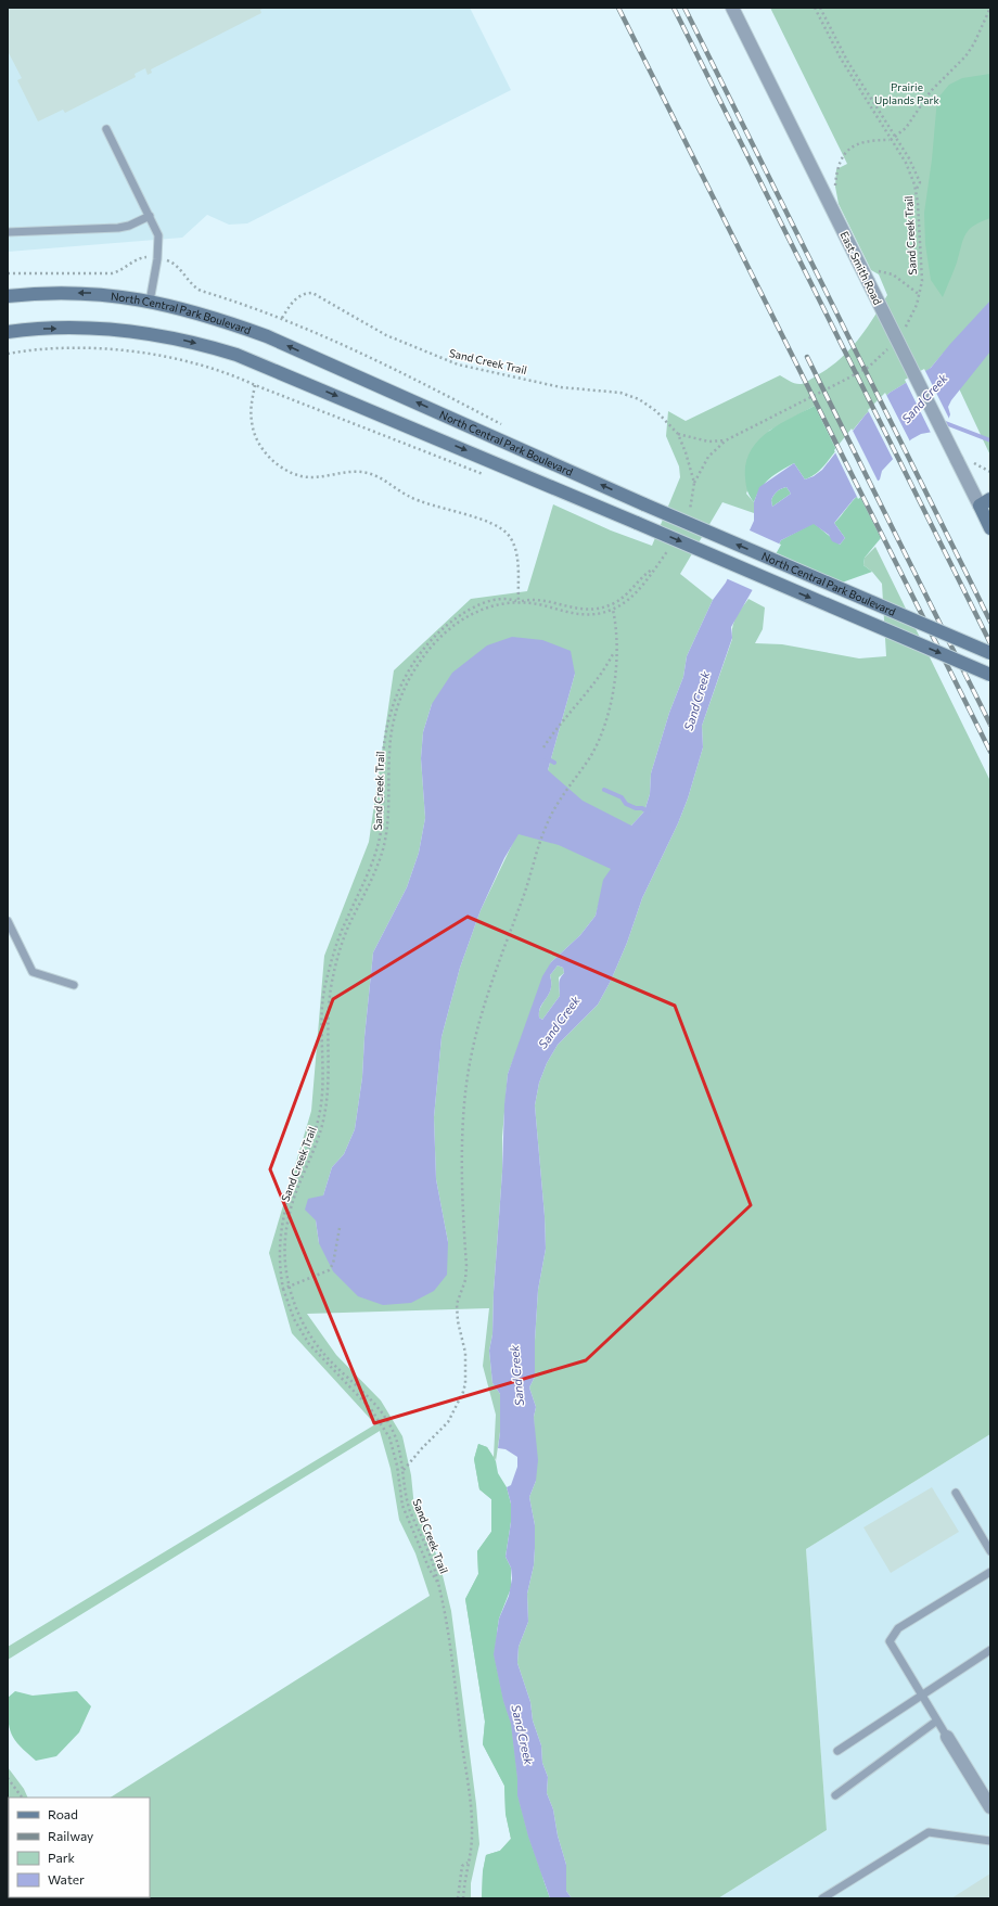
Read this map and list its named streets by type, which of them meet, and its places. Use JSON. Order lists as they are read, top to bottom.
{
  "streets": {
    "main road": ["East Smith Road", "North Central Park Boulevard"],
    "path": ["Sand Creek Trail"]
  },
  "water": ["Sand Creek"],
  "parks": ["Prairie Uplands Park"],
  "legend": [
    "Road",
    "Railway",
    "Park",
    "Water"
  ]
}
